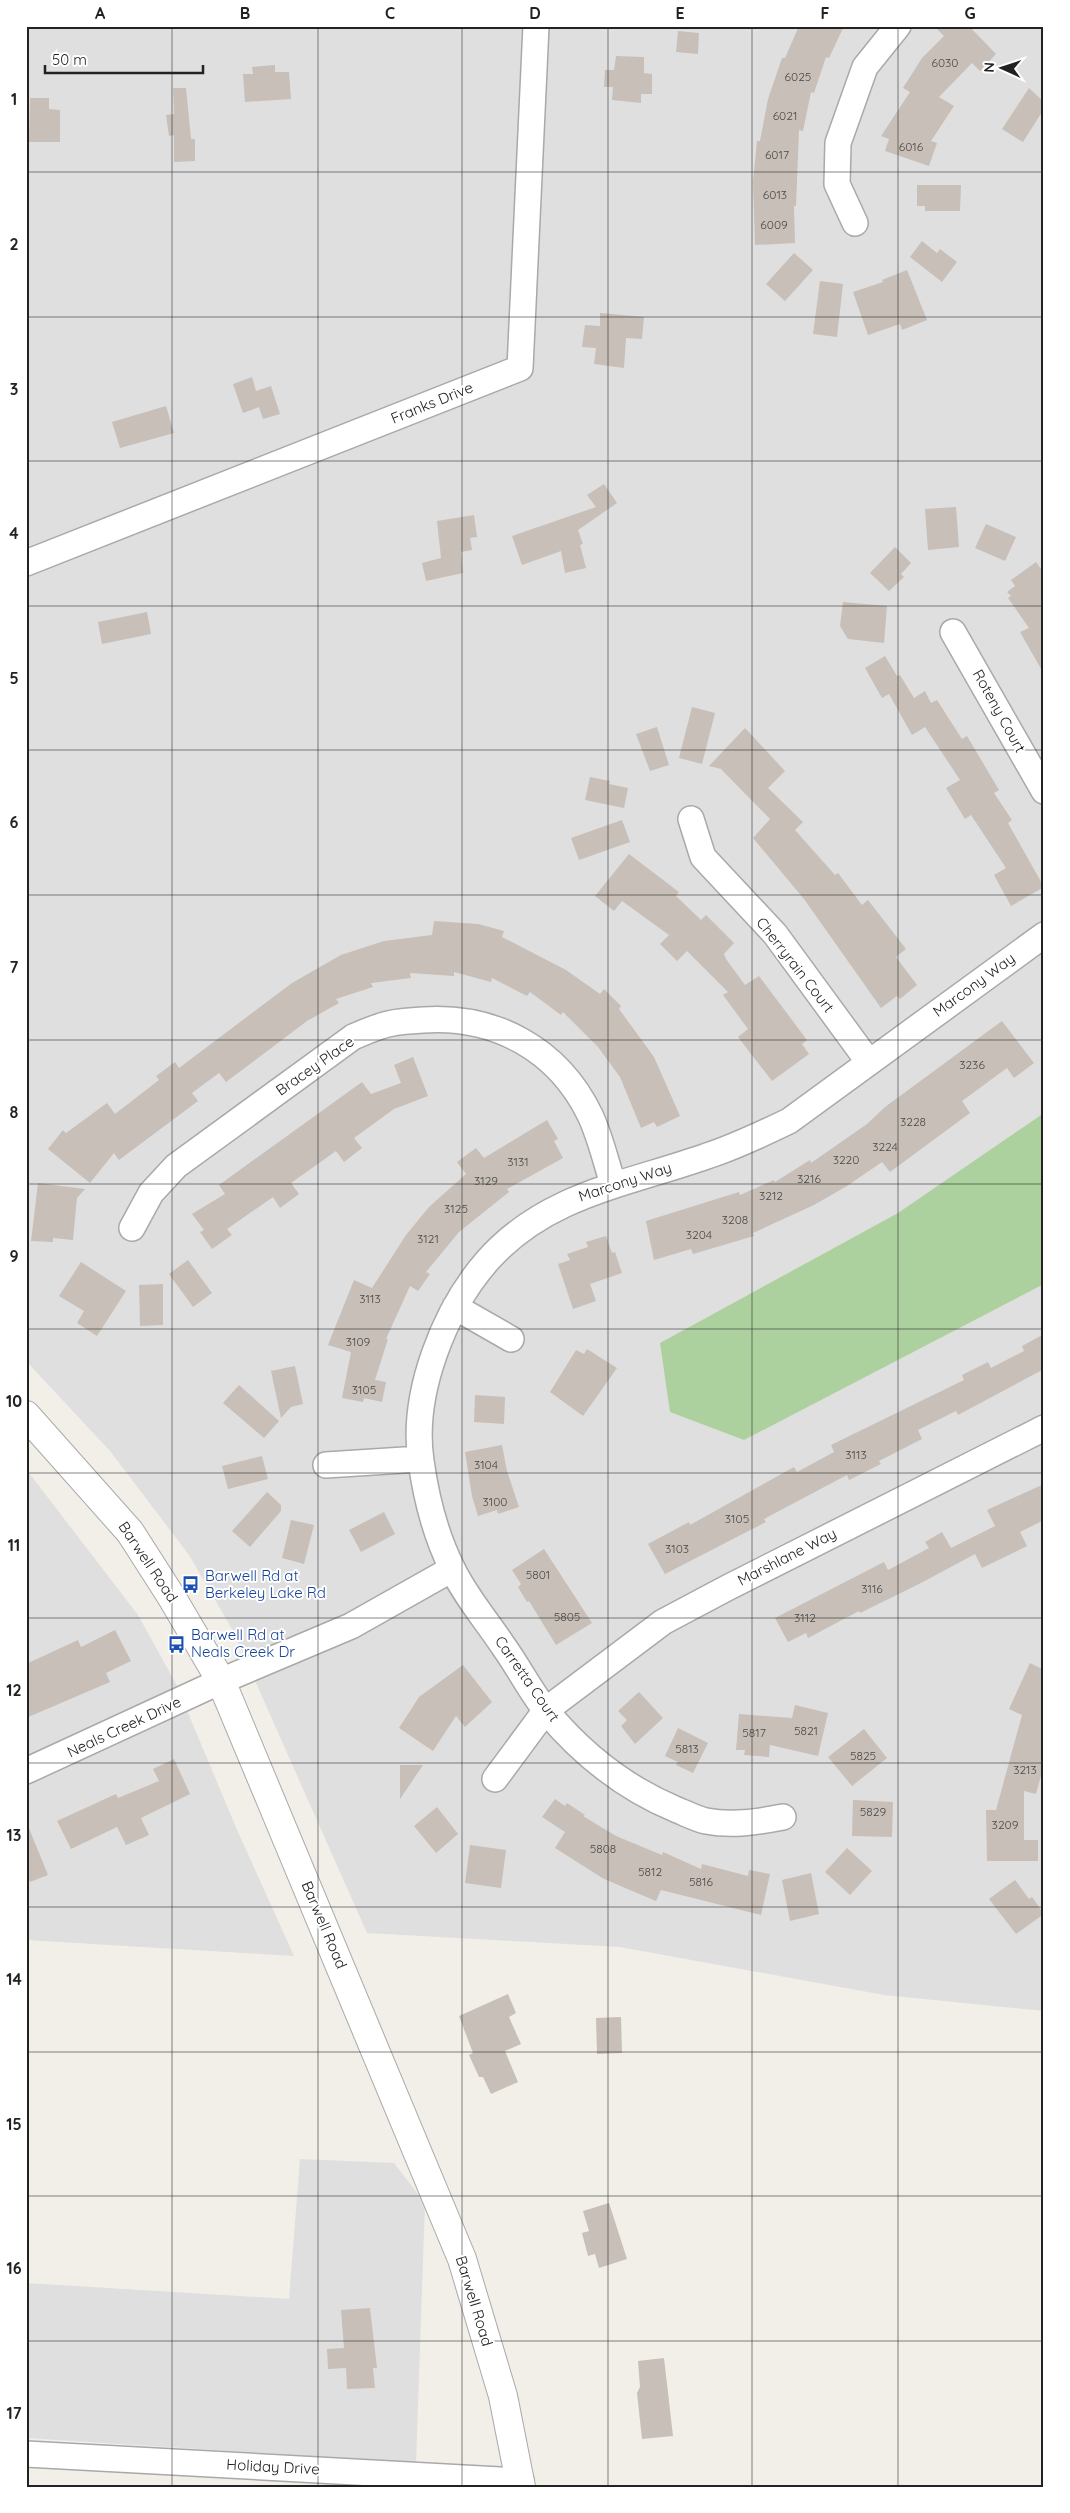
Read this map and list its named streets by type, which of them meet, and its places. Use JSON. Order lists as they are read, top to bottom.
{
  "streets": {
    "street": [
      "Franks Drive",
      "Roteny Court",
      "Cherryrain Court",
      "Marcony Way",
      "Bracey Place",
      "Marshlane Way",
      "Barwell Road",
      "Carretta Court",
      "Neals Creek Drive",
      "Holiday Drive"
    ]
  },
  "crossings": [
    ["Cherryrain Court", "Marcony Way"],
    ["Marcony Way", "Bracey Place"],
    ["Marcony Way", "Carretta Court"],
    ["Marcony Way", "Neals Creek Drive"],
    ["Marshlane Way", "Carretta Court"],
    ["Barwell Road", "Neals Creek Drive"],
    ["Barwell Road", "Holiday Drive"],
    ["Carretta Court", "Neals Creek Drive"]
  ],
  "places": {
    "bus stop": ["Barwell Rd at Berkeley Lake Rd", "Barwell Rd at Neals Creek Dr"]
  },
  "house_numbers": [
    "6030",
    "6025",
    "6021",
    "6016",
    "6017",
    "6013",
    "6009",
    "3236",
    "3228",
    "3224",
    "3220",
    "3131",
    "3216",
    "3129",
    "3212",
    "3125",
    "3208",
    "3204",
    "3121",
    "3113",
    "3109",
    "3105",
    "3113",
    "3104",
    "3100",
    "3105",
    "3103",
    "5801",
    "3116",
    "5805",
    "3112",
    "5821",
    "5817",
    "5813",
    "5825",
    "3213",
    "5829",
    "3209",
    "5808",
    "5812",
    "5816"
  ],
  "scale_bar": "50 m",
  "north": "left",
  "grid": {
    "columns": [
      "A",
      "B",
      "C",
      "D",
      "E",
      "F",
      "G"
    ],
    "rows": [
      "1",
      "2",
      "3",
      "4",
      "5",
      "6",
      "7",
      "8",
      "9",
      "10",
      "11",
      "12",
      "13",
      "14",
      "15",
      "16",
      "17"
    ]
  }
}
